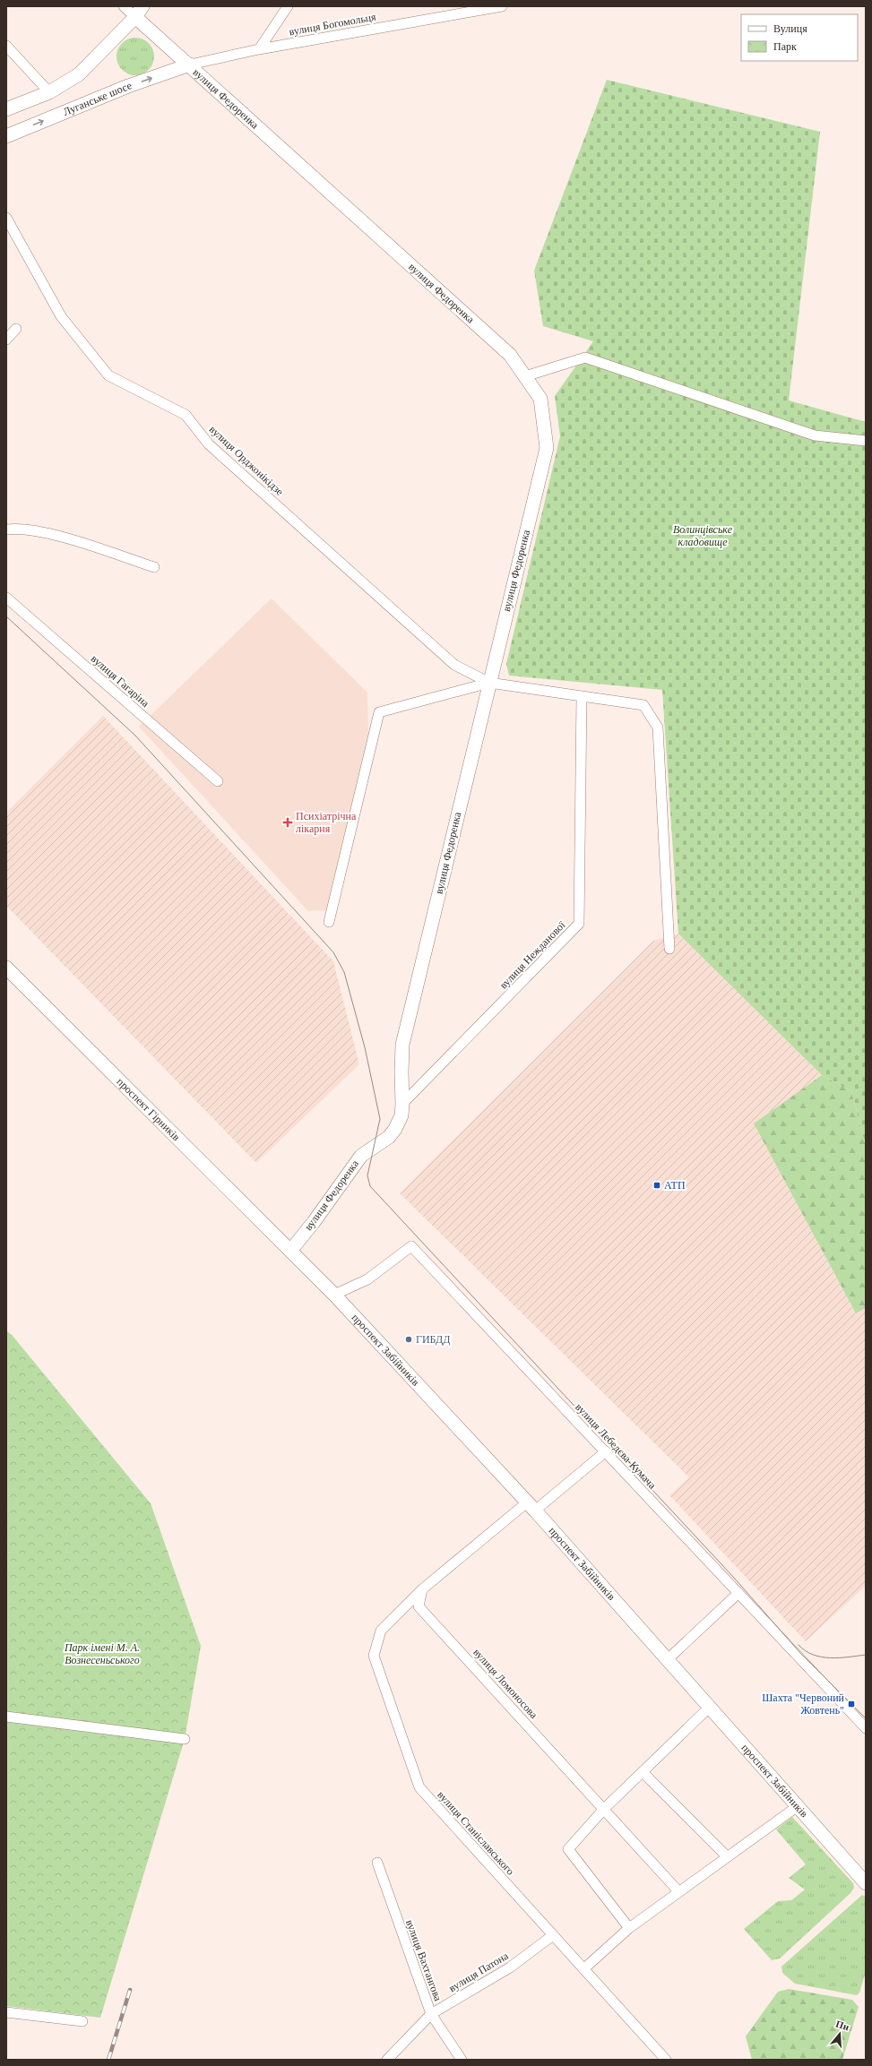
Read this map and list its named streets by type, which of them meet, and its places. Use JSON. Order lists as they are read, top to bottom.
{
  "streets": {
    "main road": [
      "вулиця Федоренка",
      "Луганське шосе",
      "проспект Гірників",
      "проспект Забійників"
    ],
    "street": [
      "вулиця Богомольця",
      "вулиця Орджонікідзе",
      "вулиця Гагаріна",
      "вулиця Нежданової",
      "вулиця Лебедєва-Кумача",
      "вулиця Ломоносова",
      "вулиця Станіславського",
      "вулиця Вахтангова",
      "вулиця Патона"
    ]
  },
  "crossings": [
    ["вулиця Богомольця", "вулиця Федоренка"],
    ["вулиця Богомольця", "Луганське шосе"],
    ["вулиця Федоренка", "Луганське шосе"],
    ["вулиця Федоренка", "вулиця Орджонікідзе"],
    ["вулиця Федоренка", "вулиця Нежданової"],
    ["вулиця Федоренка", "проспект Гірників"],
    ["вулиця Федоренка", "проспект Забійників"],
    ["проспект Гірників", "проспект Забійників"],
    ["проспект Забійників", "вулиця Лебедєва-Кумача"],
    ["вулиця Ломоносова", "вулиця Станіславського"],
    ["вулиця Станіславського", "вулиця Патона"],
    ["вулиця Вахтангова", "вулиця Патона"]
  ],
  "parks": ["Волинцівське кладовище", "Парк імені М. А. Вознесеньського"],
  "places": {
    "health": ["Психіатрічна лікарня"],
    "transit": ["АТП", "Шахта \"Червоний Жовтень\""],
    "other": ["ГИБДД"]
  },
  "legend": ["Вулиця", "Парк"],
  "north": "top"
}
